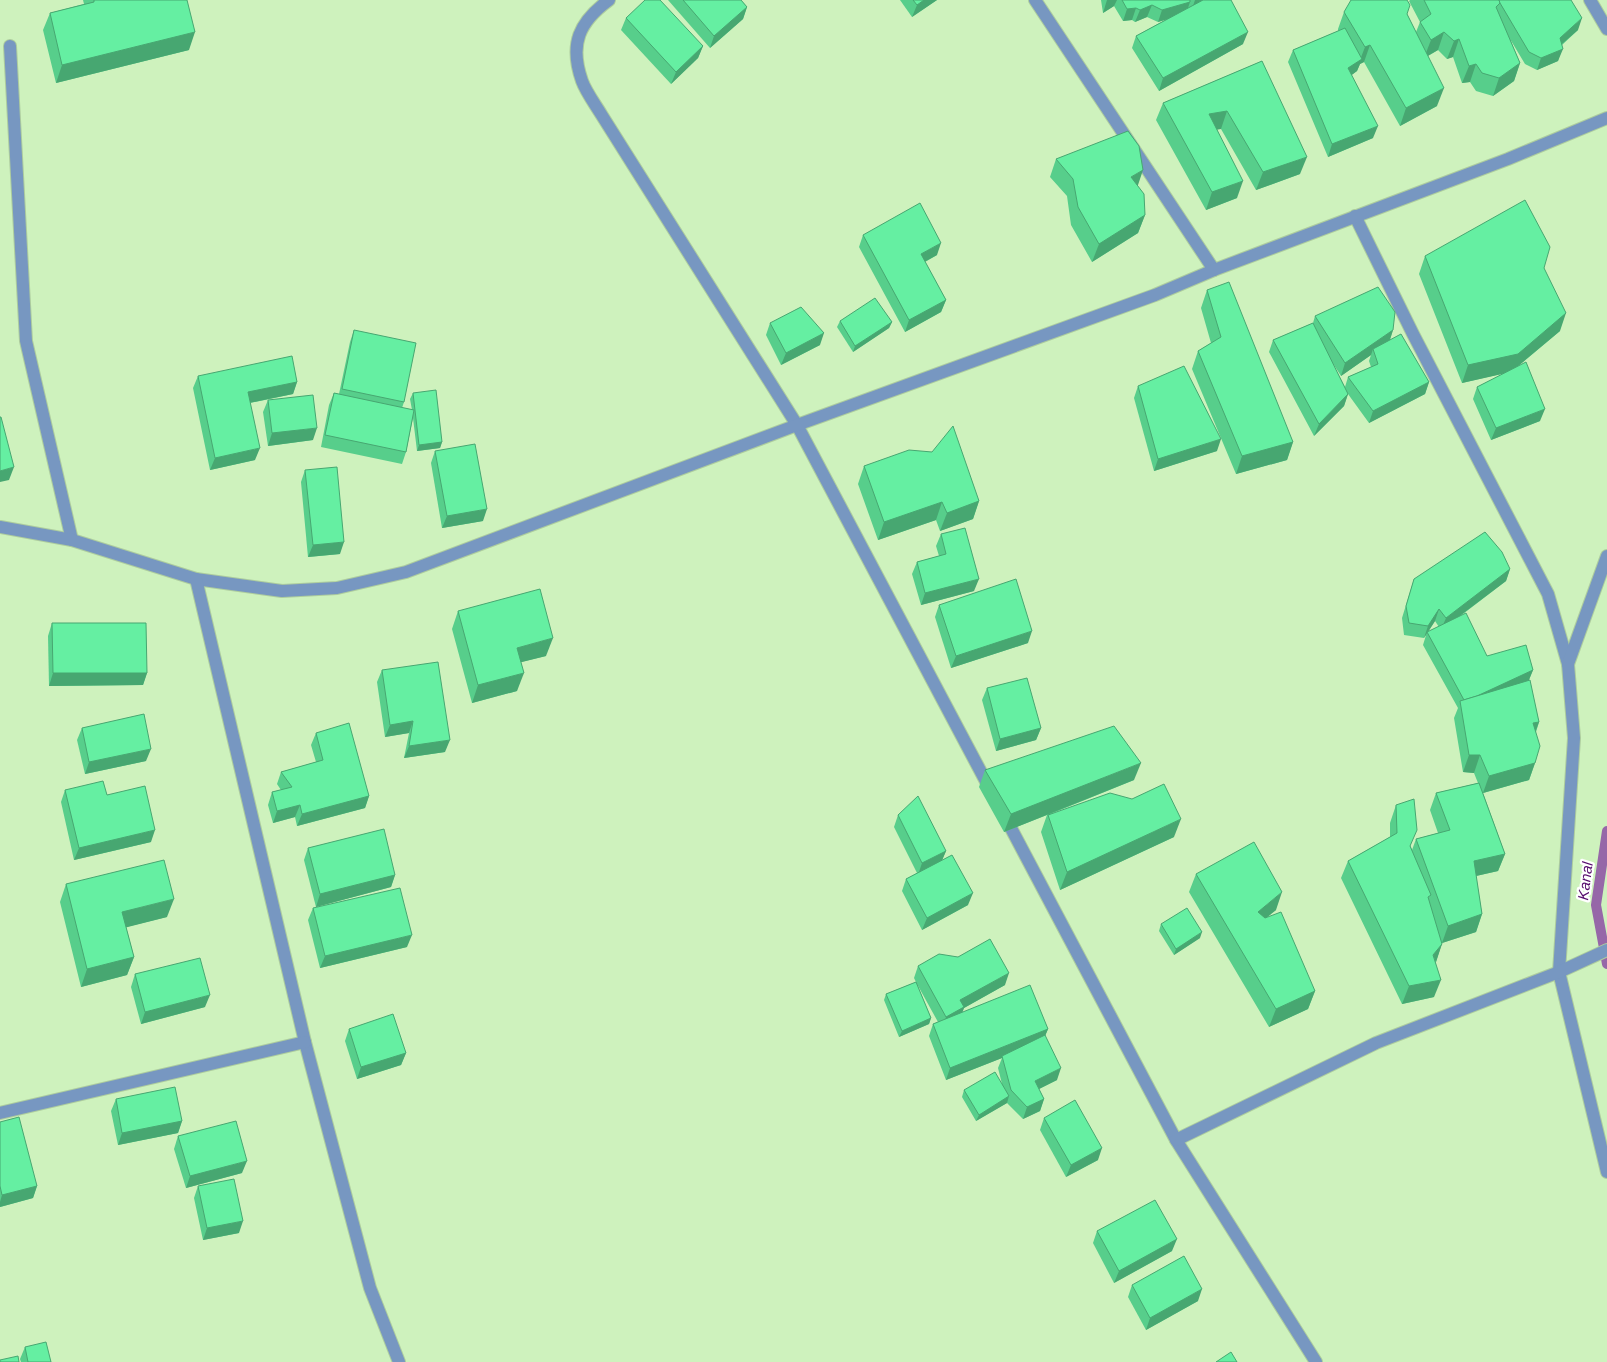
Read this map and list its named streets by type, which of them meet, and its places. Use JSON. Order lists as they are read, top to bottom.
{
  "water": ["Kanal"]
}
